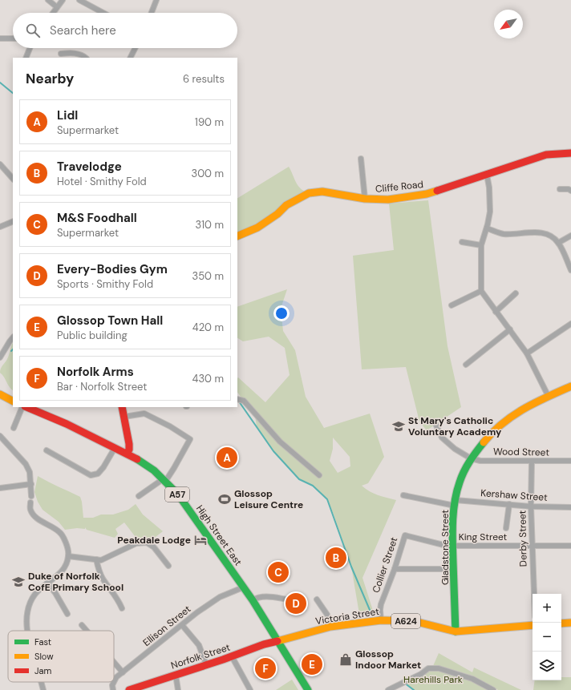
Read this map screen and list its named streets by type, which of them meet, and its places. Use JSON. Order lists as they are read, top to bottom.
{
  "streets": {
    "main road": [
      "Cliffe Road",
      "A57",
      "High Street East",
      "Gladstone Street",
      "Victoria Street",
      "A624",
      "Norfolk Street"
    ],
    "street": [
      "Wood Street",
      "Kershaw Street",
      "King Street",
      "Derby Street",
      "Collier Street",
      "Ellison Street"
    ]
  },
  "crossings": [
    ["Wood Street", "Derby Street"],
    ["Wood Street", "Gladstone Street"],
    ["A57", "High Street East"],
    ["A57", "Victoria Street"],
    ["A57", "Norfolk Street"],
    ["Kershaw Street", "Derby Street"],
    ["Kershaw Street", "Gladstone Street"],
    ["High Street East", "Victoria Street"],
    ["High Street East", "Ellison Street"],
    ["High Street East", "Norfolk Street"],
    ["King Street", "Derby Street"],
    ["King Street", "Gladstone Street"],
    ["King Street", "Collier Street"],
    ["Gladstone Street", "Victoria Street"],
    ["Collier Street", "Victoria Street"],
    ["Victoria Street", "Norfolk Street"]
  ],
  "parks": ["Harehills Park"],
  "places": {
    "school or university": ["St Mary's Catholic Voluntary Academy", "Duke of Norfolk CofE Primary School"],
    "sports": ["Glossop Leisure Centre"],
    "hotel": ["Peakdale Lodge"],
    "shop": ["Glossop Indoor Market"]
  },
  "legend": ["Fast", "Slow", "Jam"],
  "north": "bottom left",
  "page": {
    "search": "Search here",
    "heading": ["Nearby", "6 results"],
    "list": [
      {
        "mark": "A",
        "name": "Lidl",
        "note": "Supermarket",
        "value": "190 m"
      },
      {
        "mark": "B",
        "name": "Travelodge",
        "note": "Hotel · Smithy Fold",
        "value": "300 m"
      },
      {
        "mark": "C",
        "name": "M&S Foodhall",
        "note": "Supermarket",
        "value": "310 m"
      },
      {
        "mark": "D",
        "name": "Every-Bodies Gym",
        "note": "Sports · Smithy Fold",
        "value": "350 m"
      },
      {
        "mark": "E",
        "name": "Glossop Town Hall",
        "note": "Public building",
        "value": "420 m"
      },
      {
        "mark": "F",
        "name": "Norfolk Arms",
        "note": "Bar · Norfolk Street",
        "value": "430 m"
      }
    ],
    "pins": [
      "A",
      "B",
      "C",
      "D",
      "E",
      "F"
    ],
    "map_buttons": ["+", "−"]
  }
}
